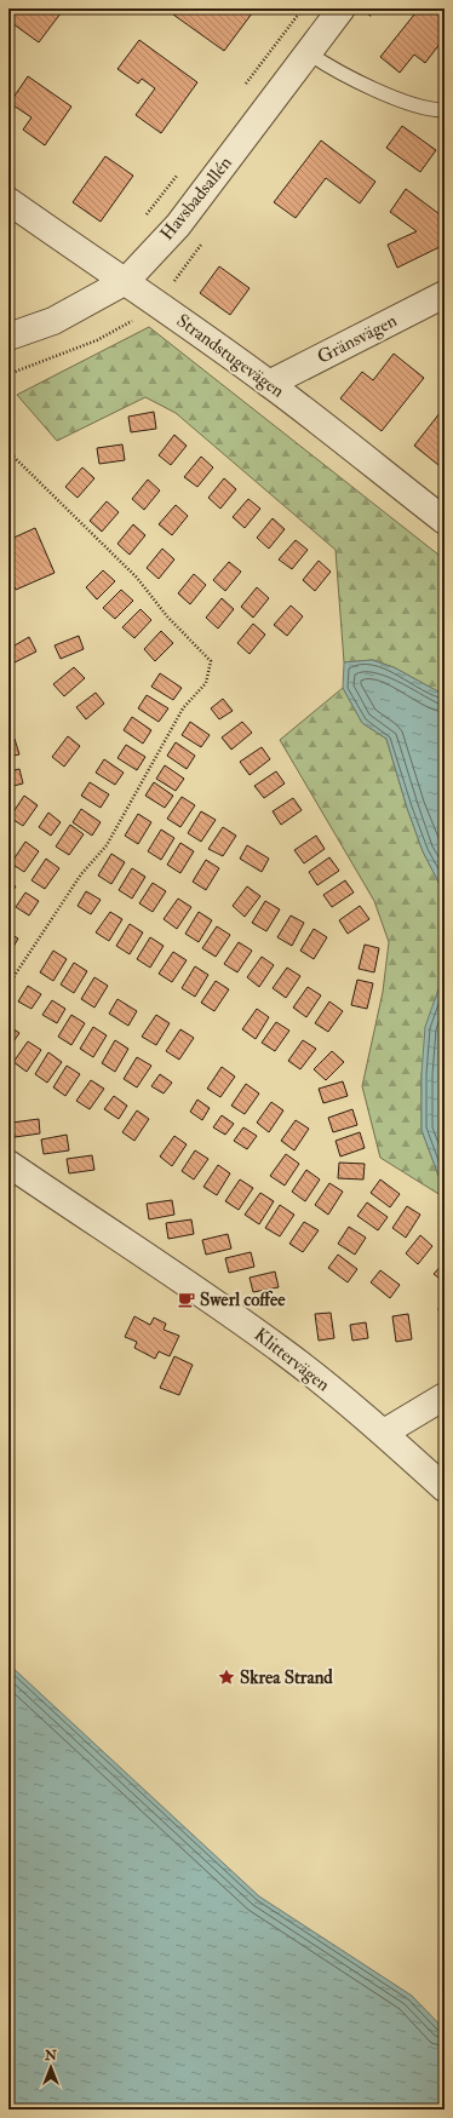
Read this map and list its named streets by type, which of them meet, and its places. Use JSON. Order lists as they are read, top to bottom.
{
  "streets": {
    "street": [
      "Havsbadsallén",
      "Gränsvägen",
      "Strandstugevägen",
      "Klittervägen"
    ]
  },
  "crossings": [
    ["Havsbadsallén", "Strandstugevägen"],
    ["Gränsvägen", "Strandstugevägen"]
  ],
  "places": {
    "cafe": ["Swerl coffee"],
    "place": ["Skrea Strand"]
  },
  "north": "top"
}
